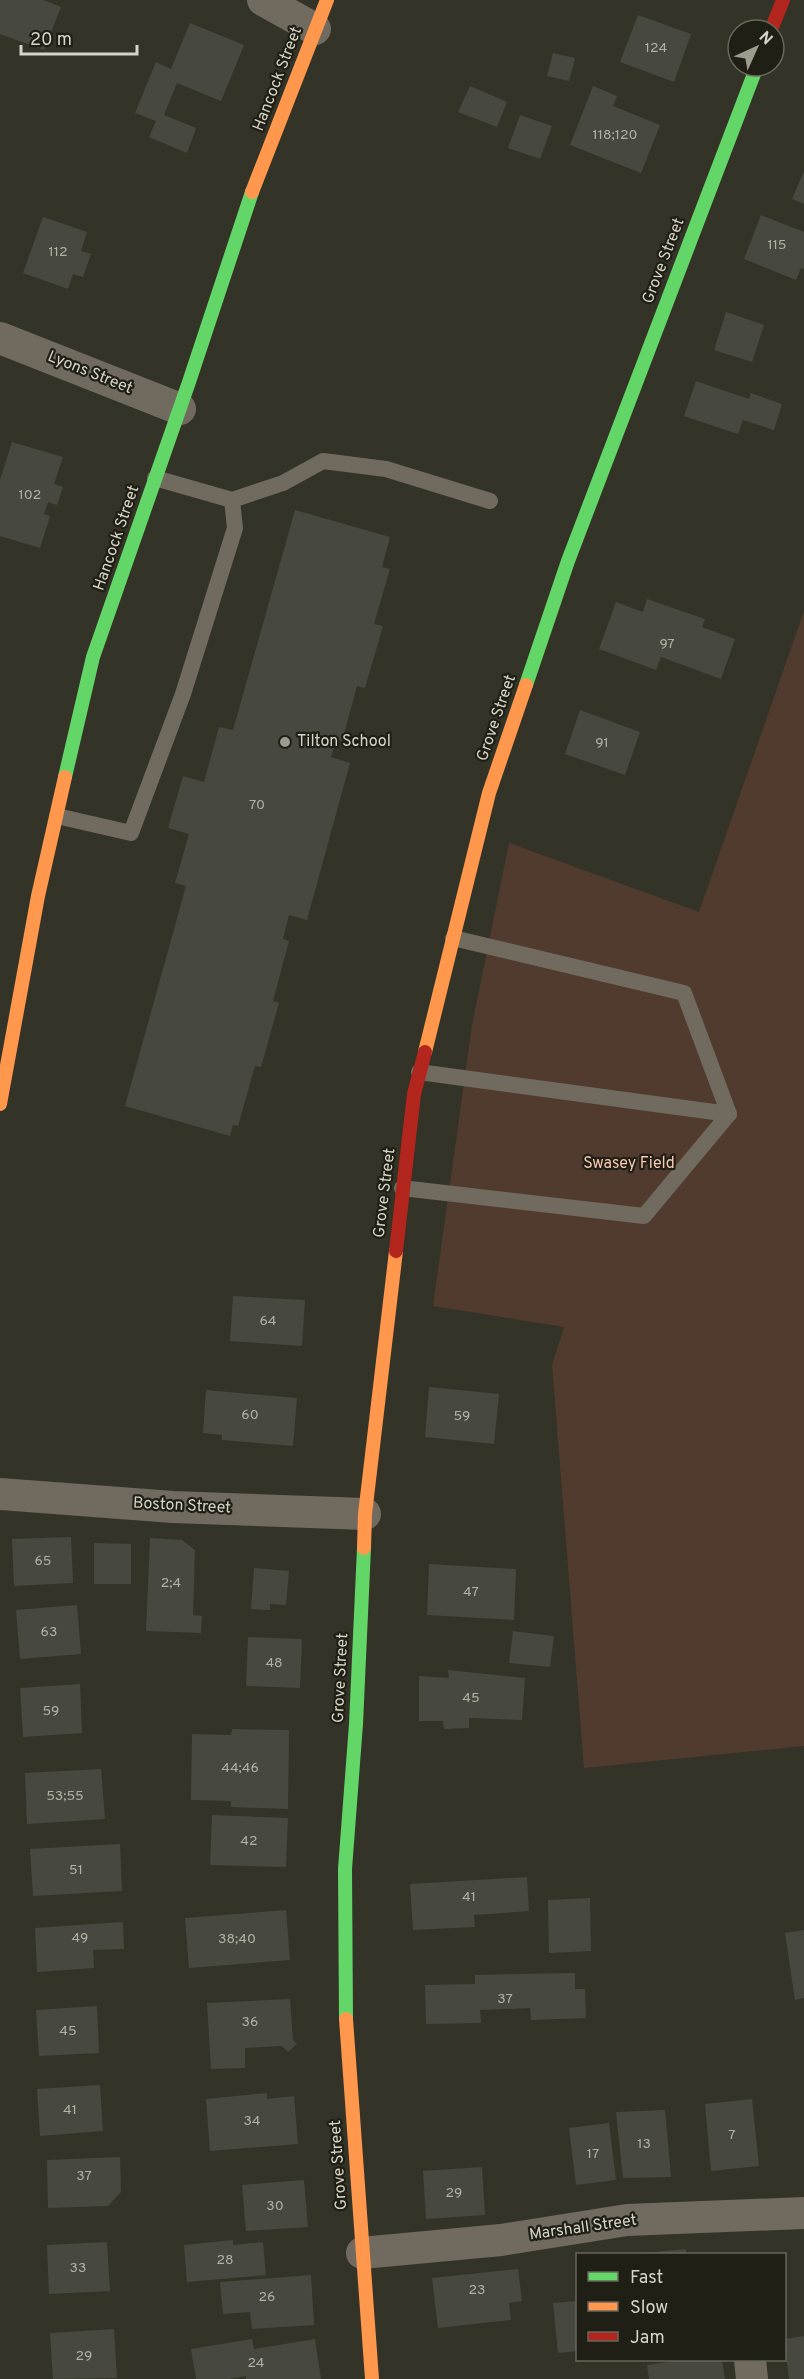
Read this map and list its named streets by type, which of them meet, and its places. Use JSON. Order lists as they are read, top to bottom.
{
  "streets": {
    "street": [
      "Hancock Street",
      "Grove Street",
      "Lyons Street",
      "Boston Street",
      "Marshall Street"
    ]
  },
  "crossings": [
    ["Hancock Street", "Lyons Street"],
    ["Grove Street", "Boston Street"],
    ["Grove Street", "Marshall Street"]
  ],
  "parks": ["Swasey Field"],
  "places": ["Tilton School"],
  "house_numbers": [
    "124",
    "118;120",
    "115",
    "112",
    "102",
    "97",
    "91",
    "70",
    "64",
    "60",
    "59",
    "65",
    "2;4",
    "47",
    "63",
    "48",
    "45",
    "59",
    "44;46",
    "53;55",
    "42",
    "51",
    "41",
    "49",
    "38;40",
    "37",
    "36",
    "45",
    "41",
    "34",
    "7",
    "13",
    "17",
    "37",
    "29",
    "30",
    "28",
    "33",
    "23",
    "26",
    "29",
    "24"
  ],
  "legend": ["Fast", "Slow", "Jam"],
  "scale_bar": "20 m",
  "north": "top right"
}
